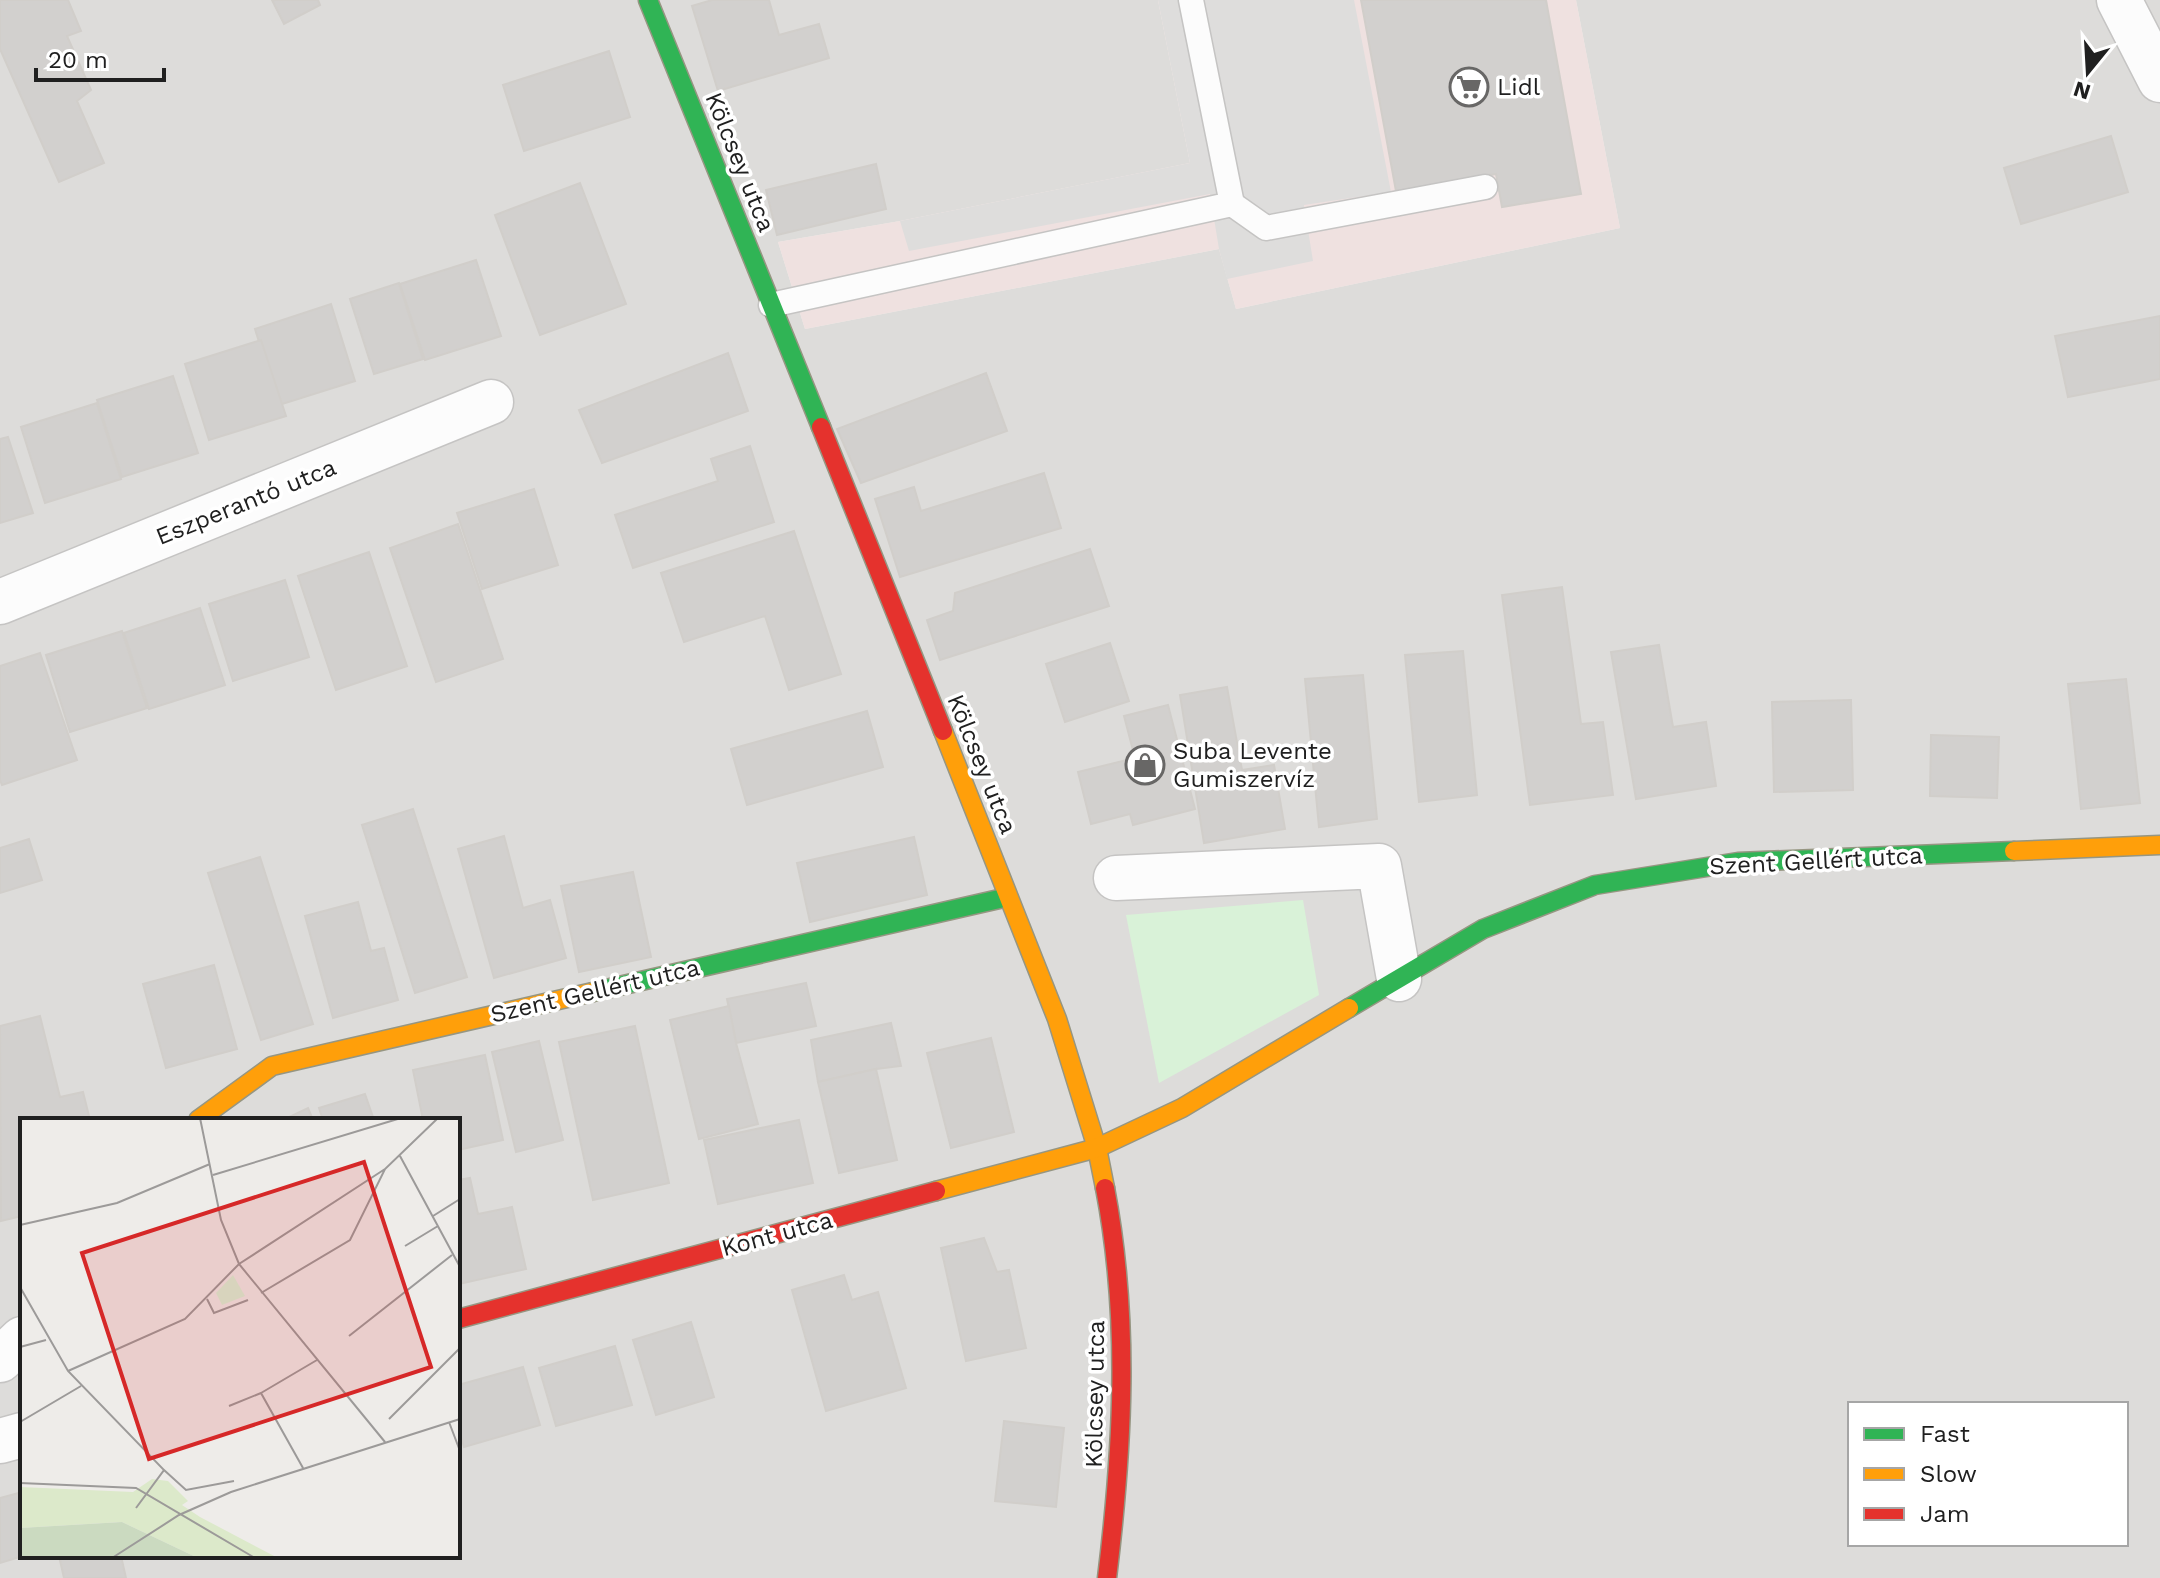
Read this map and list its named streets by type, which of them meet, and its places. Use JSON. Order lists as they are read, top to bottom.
{
  "streets": {
    "street": [
      "Kölcsey utca",
      "Eszperantó utca",
      "Szent Gellért utca",
      "Kont utca"
    ]
  },
  "crossings": [
    ["Kölcsey utca", "Szent Gellért utca"],
    ["Kölcsey utca", "Kont utca"],
    ["Szent Gellért utca", "Kont utca"]
  ],
  "places": {
    "supermarket": ["Lidl"],
    "shop": ["Suba Levente Gumiszervíz"]
  },
  "legend": ["Fast", "Slow", "Jam"],
  "scale_bar": "20 m",
  "north": "bottom"
}
